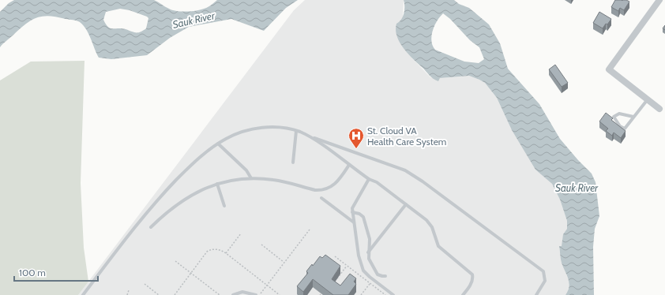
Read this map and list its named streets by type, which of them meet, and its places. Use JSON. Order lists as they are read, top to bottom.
{
  "water": ["Sauk River"],
  "places": {
    "hospital": ["St. Cloud VA Health Care System"]
  },
  "scale_bar": "100 m"
}
